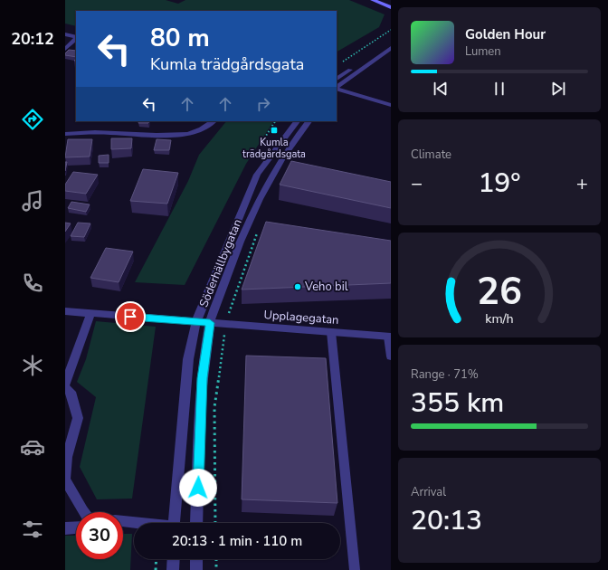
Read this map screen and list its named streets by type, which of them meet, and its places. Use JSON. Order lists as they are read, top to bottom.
{
  "streets": {
    "street": ["Söderhällbygatan", "Upplagegatan"]
  },
  "crossings": [
    ["Söderhällbygatan", "Upplagegatan"]
  ],
  "places": {
    "transit": ["Kumla trädgårdsgata"],
    "other": ["Veho bil"]
  },
  "page": {
    "tabs": "20:12",
    "turn": ["80 m", "Kumla trädgårdsgata"],
    "song": ["Golden Hour", "Lumen"],
    "tile": [
      "Climate",
      ["Range · 71%", "355 km"],
      ["Arrival", "20:13"]
    ],
    "heat": ["−", "19°", "+"],
    "limit": "30",
    "trip": "20:13 · 1 min · 110 m",
    "gauge": ["26", "km/h"]
  }
}
